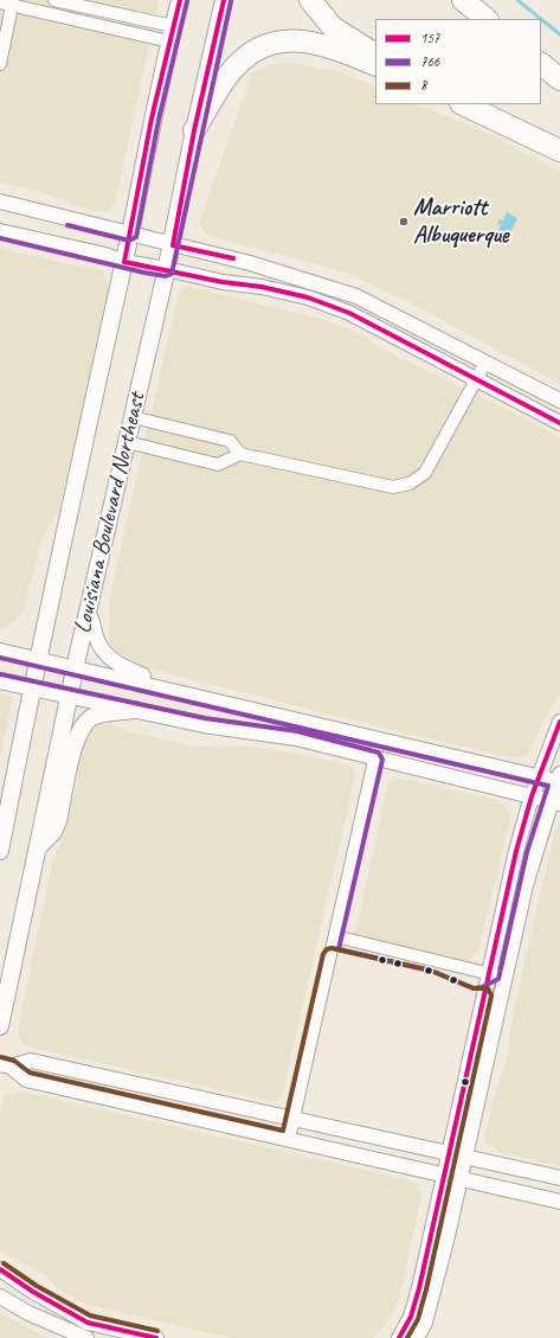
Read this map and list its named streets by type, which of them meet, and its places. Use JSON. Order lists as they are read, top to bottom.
{
  "streets": {
    "main road": ["Louisiana Boulevard Northeast"]
  },
  "places": ["Marriott Albuquerque"],
  "lines": ["transit line 157", "transit line 766", "transit line 8"],
  "legend": ["157", "766", "8"]
}
